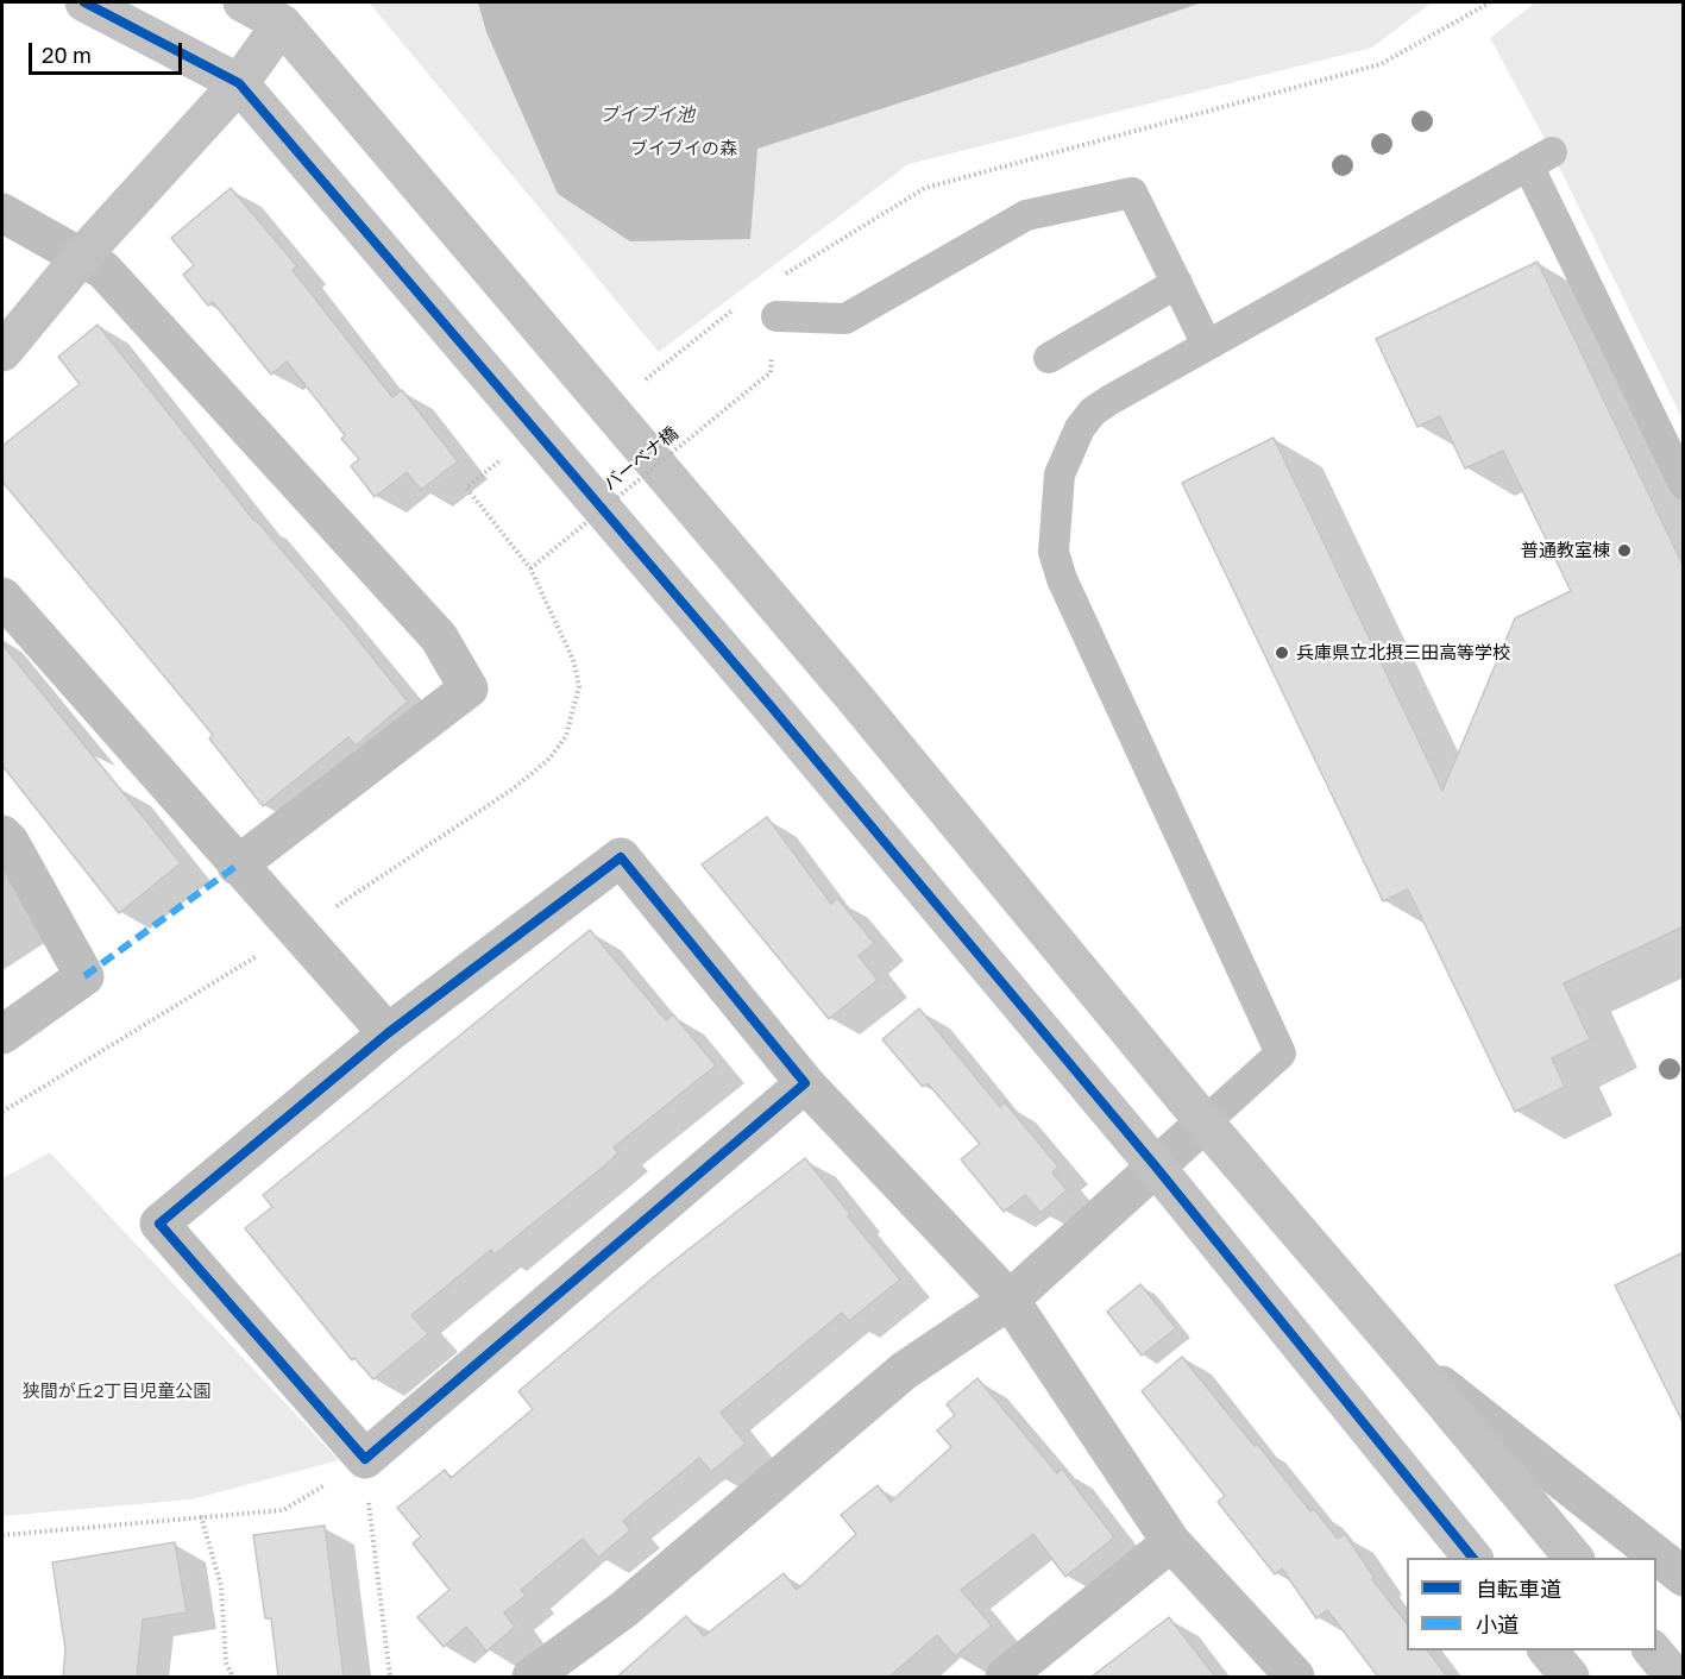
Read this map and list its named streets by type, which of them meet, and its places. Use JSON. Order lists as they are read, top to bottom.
{
  "streets": {
    "path": ["バーベナ橋"]
  },
  "water": ["ブイブイ池"],
  "parks": ["ブイブイの森", "狭間が丘2丁目児童公園"],
  "places": ["普通教室棟", "兵庫県立北摂三田高等学校"],
  "legend": ["自転車道", "小道"],
  "scale_bar": "20 m"
}
